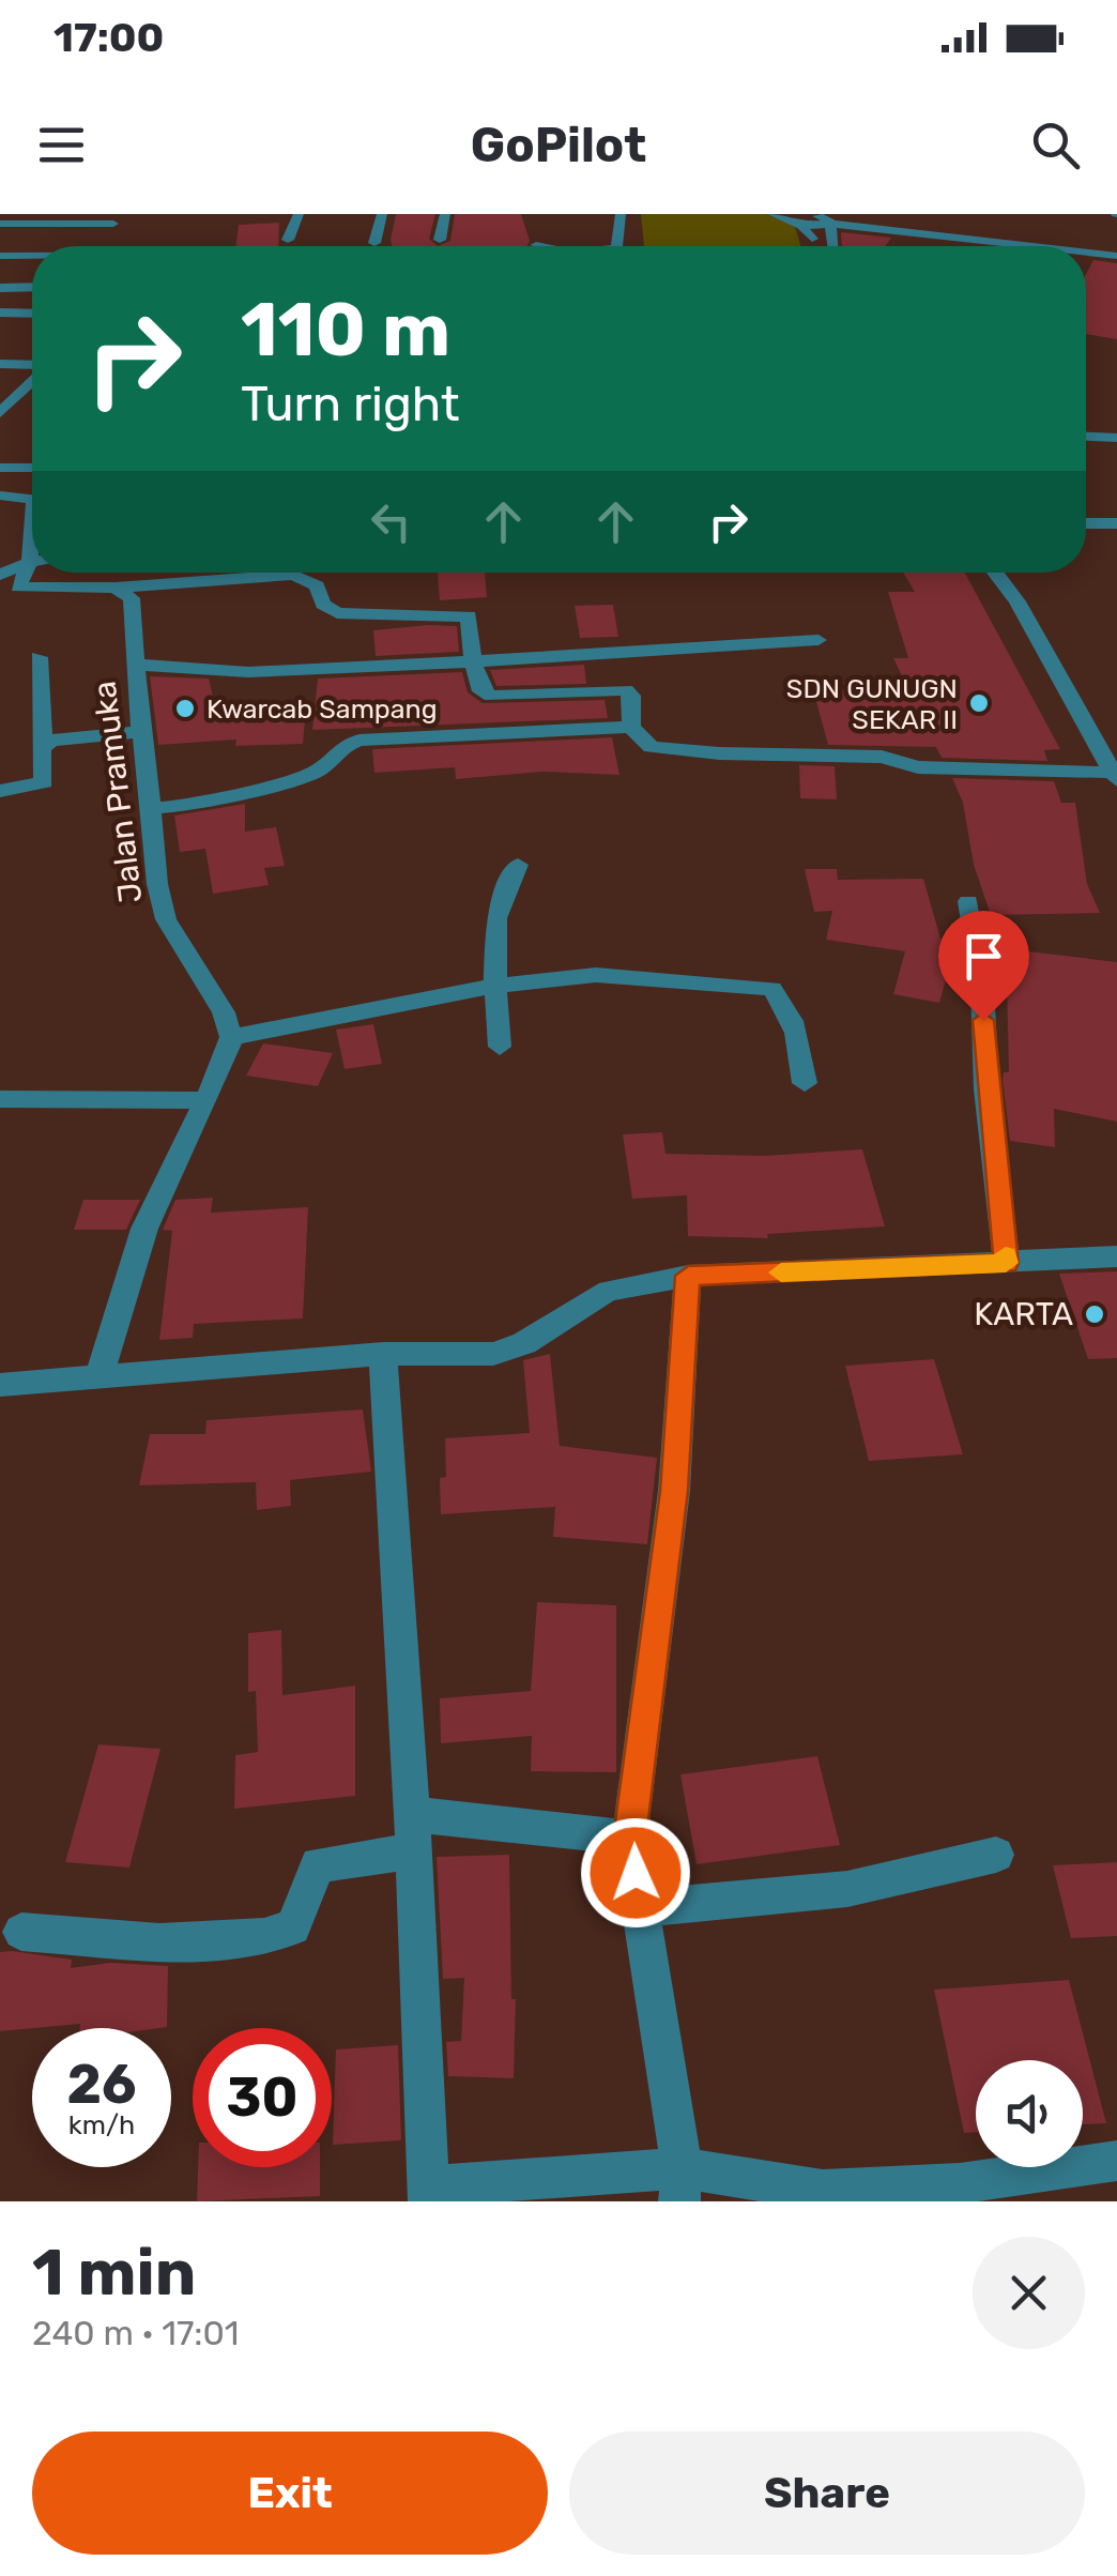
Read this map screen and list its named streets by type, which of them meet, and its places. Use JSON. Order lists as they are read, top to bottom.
{
  "streets": {
    "street": ["Jalan Pramuka"]
  },
  "places": ["SDN GUNUGN SEKAR II", "Kwarcab Sampang", "KARTA"],
  "page": {
    "status": "17:00",
    "header": "GoPilot",
    "turn": ["110 m", "Turn right"],
    "speed": "26 km/h",
    "limit": "30",
    "heading": ["1 min", "240 m · 17:01"],
    "buttons": ["Exit", "Share"]
  }
}
